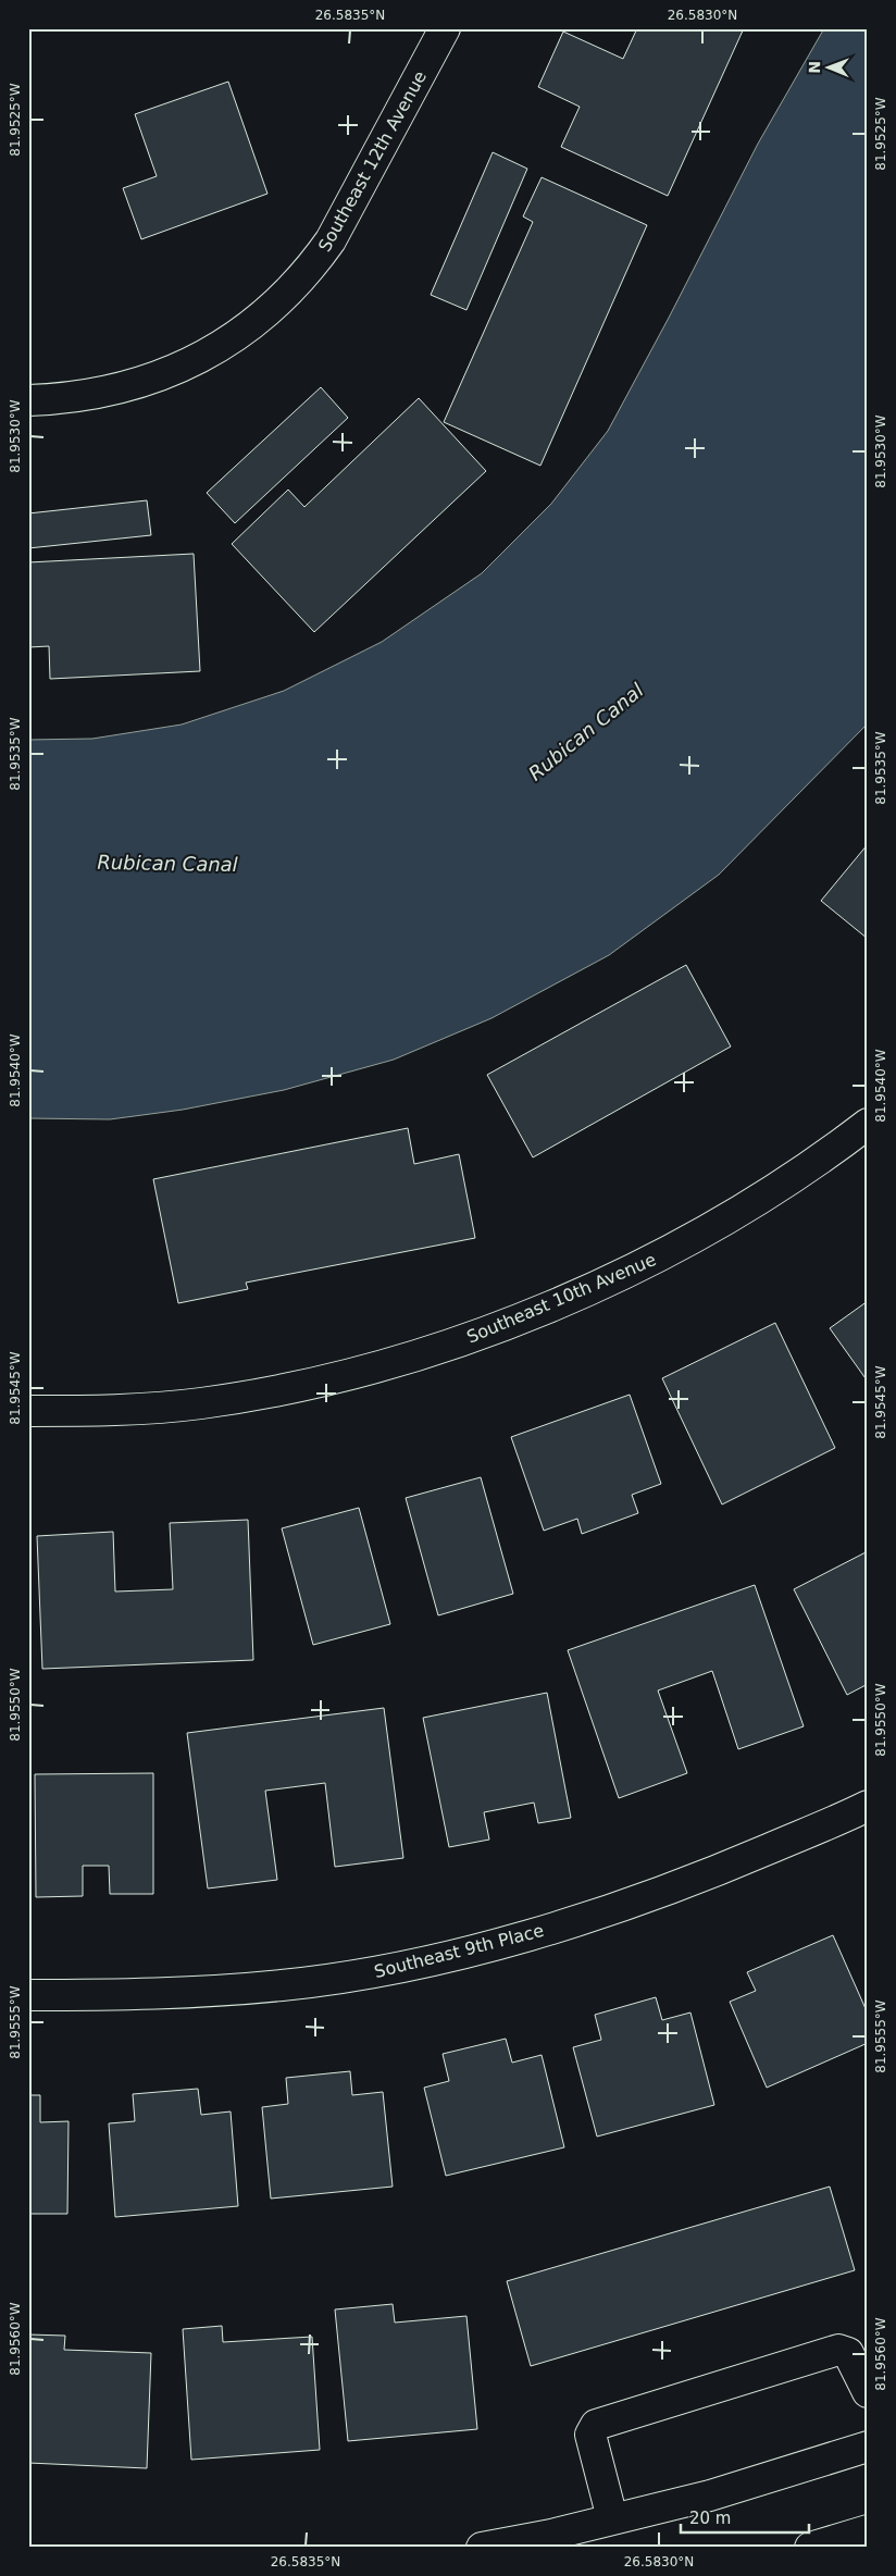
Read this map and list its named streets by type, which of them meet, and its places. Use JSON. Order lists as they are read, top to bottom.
{
  "streets": {
    "street": ["Southeast 12th Avenue", "Southeast 10th Avenue", "Southeast 9th Place"]
  },
  "water": ["Rubican Canal"],
  "scale_bar": "20 m",
  "north": "left",
  "coordinates": [
    "26.5835°N",
    "26.5830°N",
    "81.9525°W",
    "81.9530°W",
    "81.9535°W",
    "81.9540°W",
    "81.9545°W",
    "81.9550°W",
    "81.9555°W",
    "81.9560°W"
  ]
}
